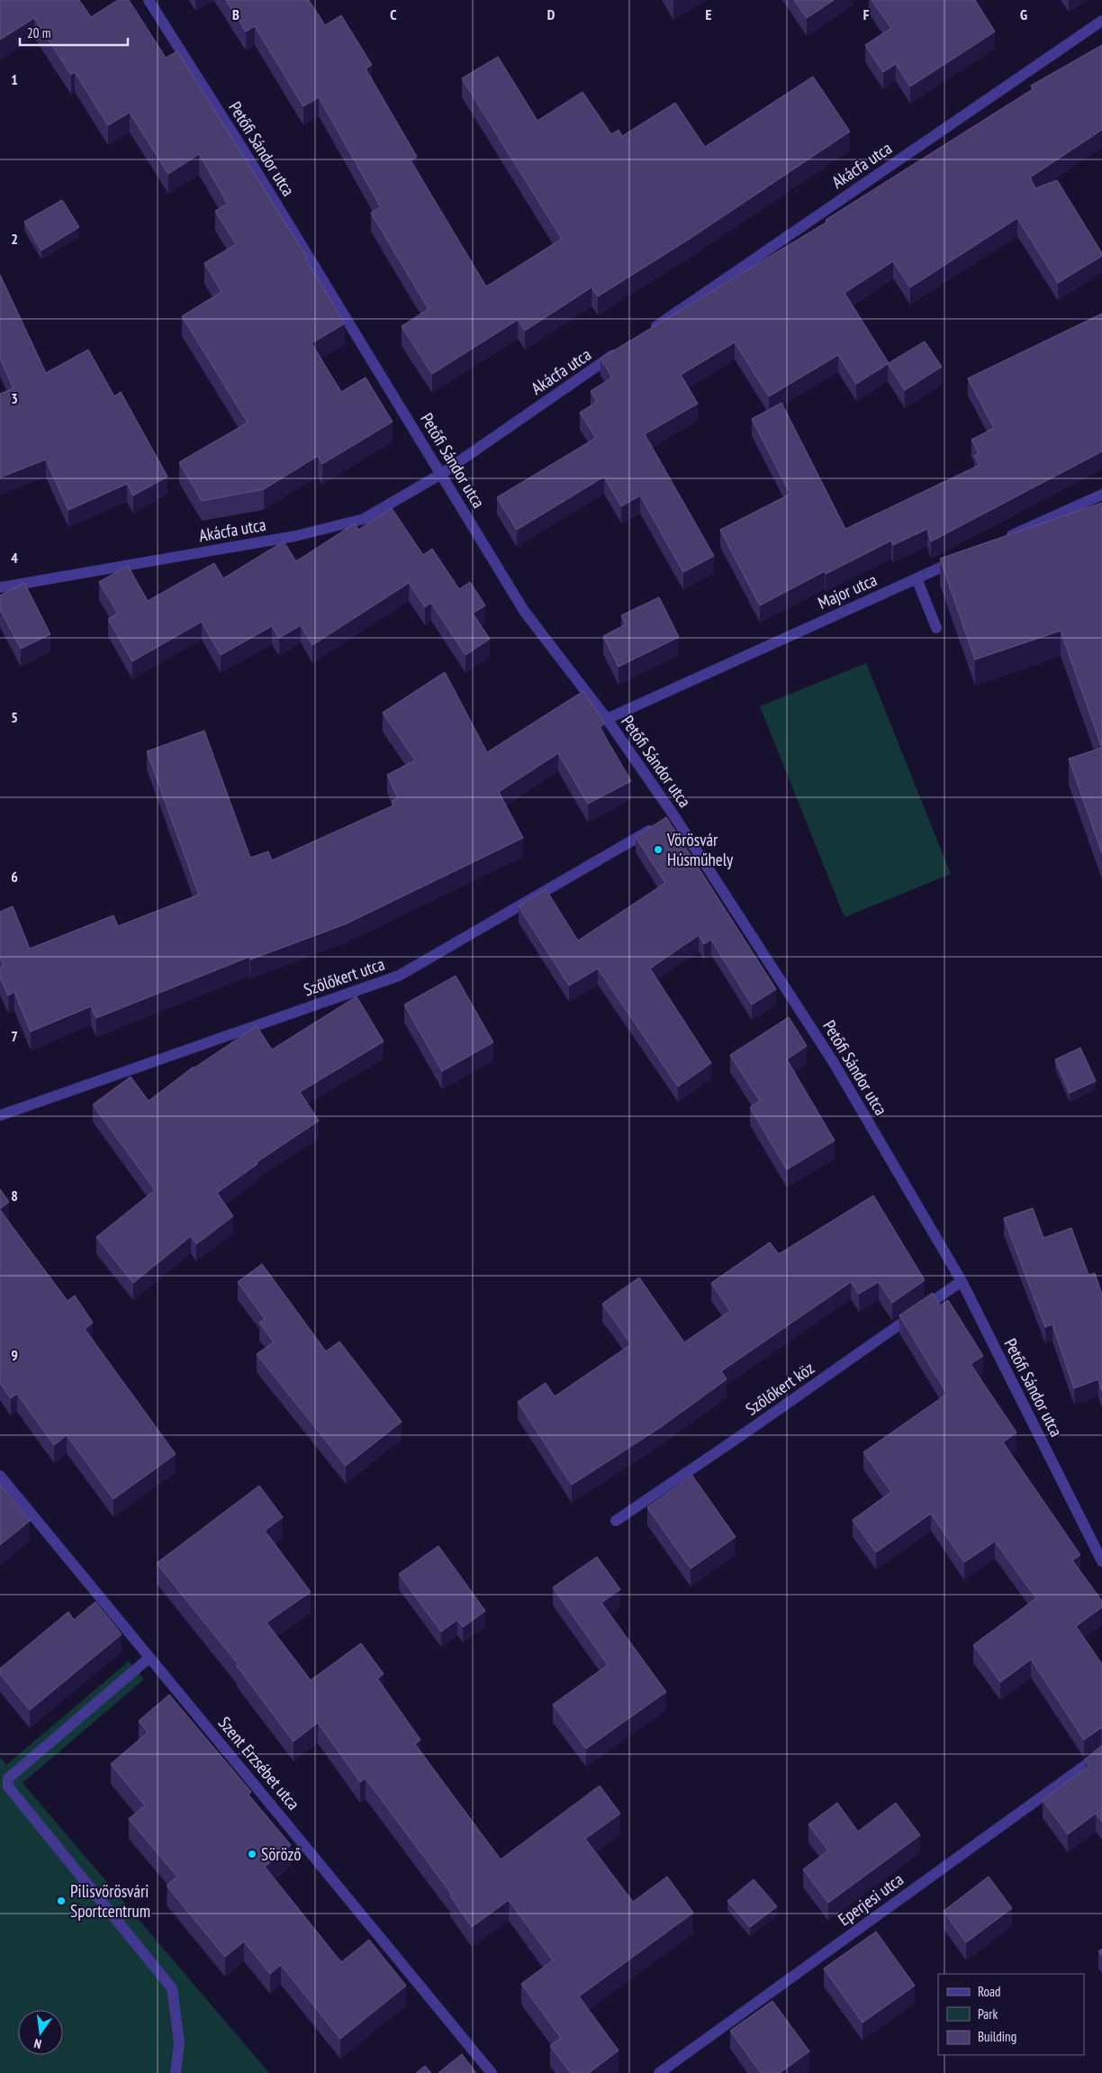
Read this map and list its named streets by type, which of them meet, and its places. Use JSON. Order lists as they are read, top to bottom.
{
  "streets": {
    "street": [
      "Petőfi Sándor utca",
      "Akácfa utca",
      "Major utca",
      "Szőlőkert utca",
      "Szőlőkert köz",
      "Szent Erzsébet utca",
      "Eperjesi utca"
    ]
  },
  "crossings": [
    ["Petőfi Sándor utca", "Akácfa utca"],
    ["Petőfi Sándor utca", "Major utca"],
    ["Petőfi Sándor utca", "Szőlőkert utca"],
    ["Petőfi Sándor utca", "Szőlőkert köz"]
  ],
  "places": ["Vörösvár Húsműhely", "Söröző", "Pilisvörösvári Sportcentrum"],
  "legend": ["Road", "Park", "Building"],
  "scale_bar": "20 m",
  "north": "bottom",
  "grid": {
    "columns": [
      "B",
      "C",
      "D",
      "E",
      "F",
      "G"
    ],
    "rows": [
      "1",
      "2",
      "3",
      "4",
      "5",
      "6",
      "7",
      "8",
      "9"
    ]
  }
}
